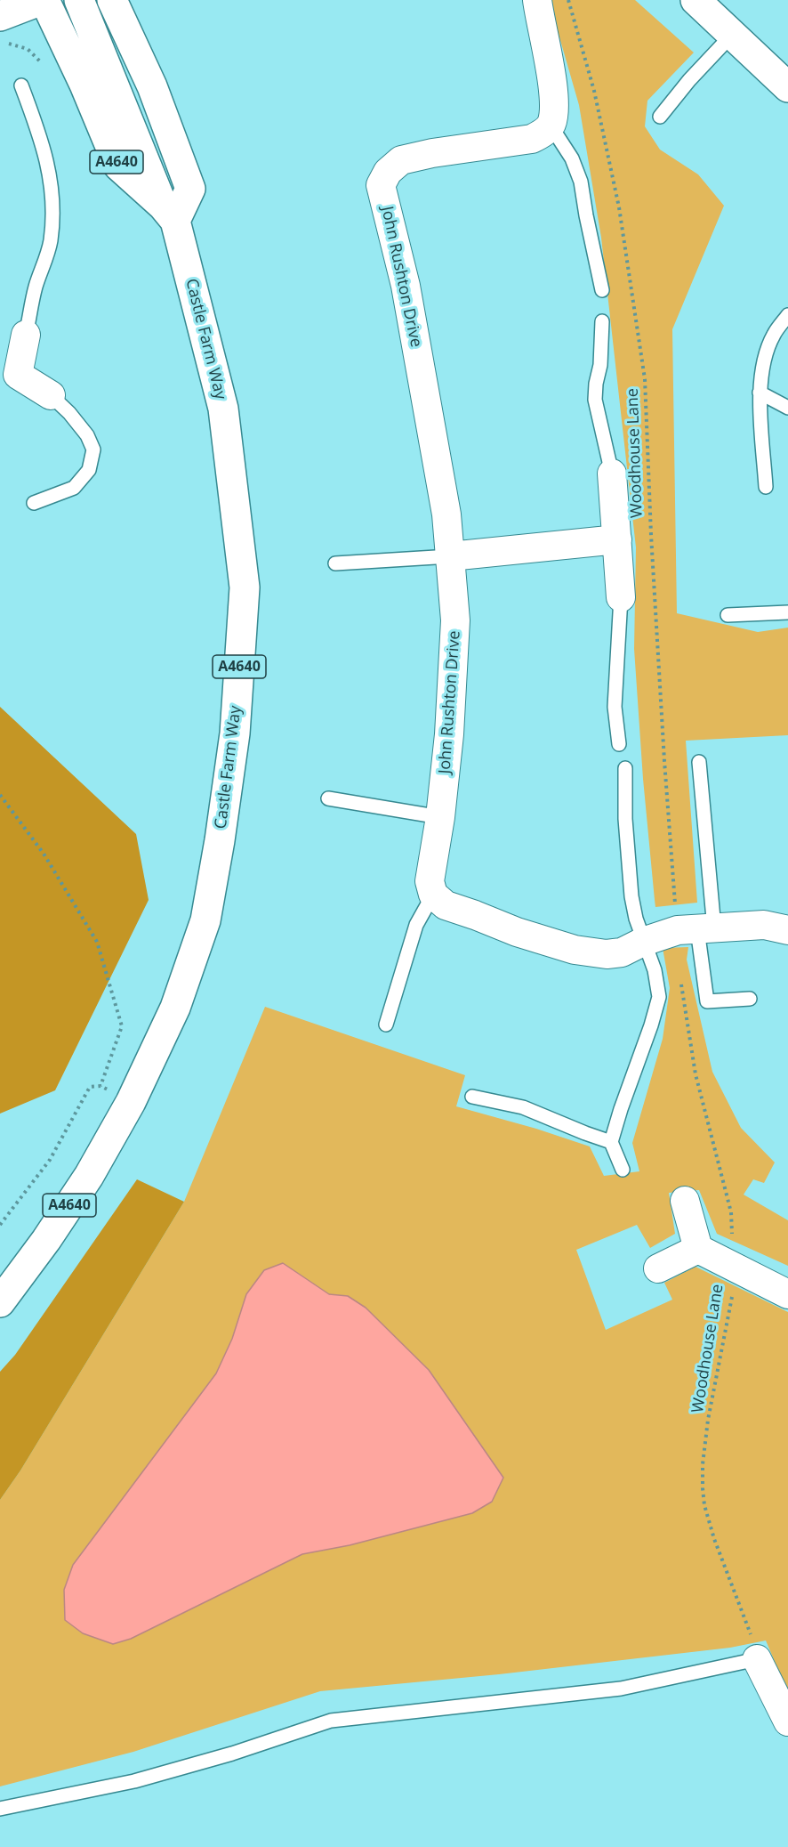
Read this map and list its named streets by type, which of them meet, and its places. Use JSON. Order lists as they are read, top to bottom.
{
  "streets": {
    "main road": ["A4640", "Castle Farm Way"],
    "street": ["John Rushton Drive"],
    "path": ["Woodhouse Lane"]
  },
  "crossings": [
    ["A4640", "Castle Farm Way"]
  ]
}
